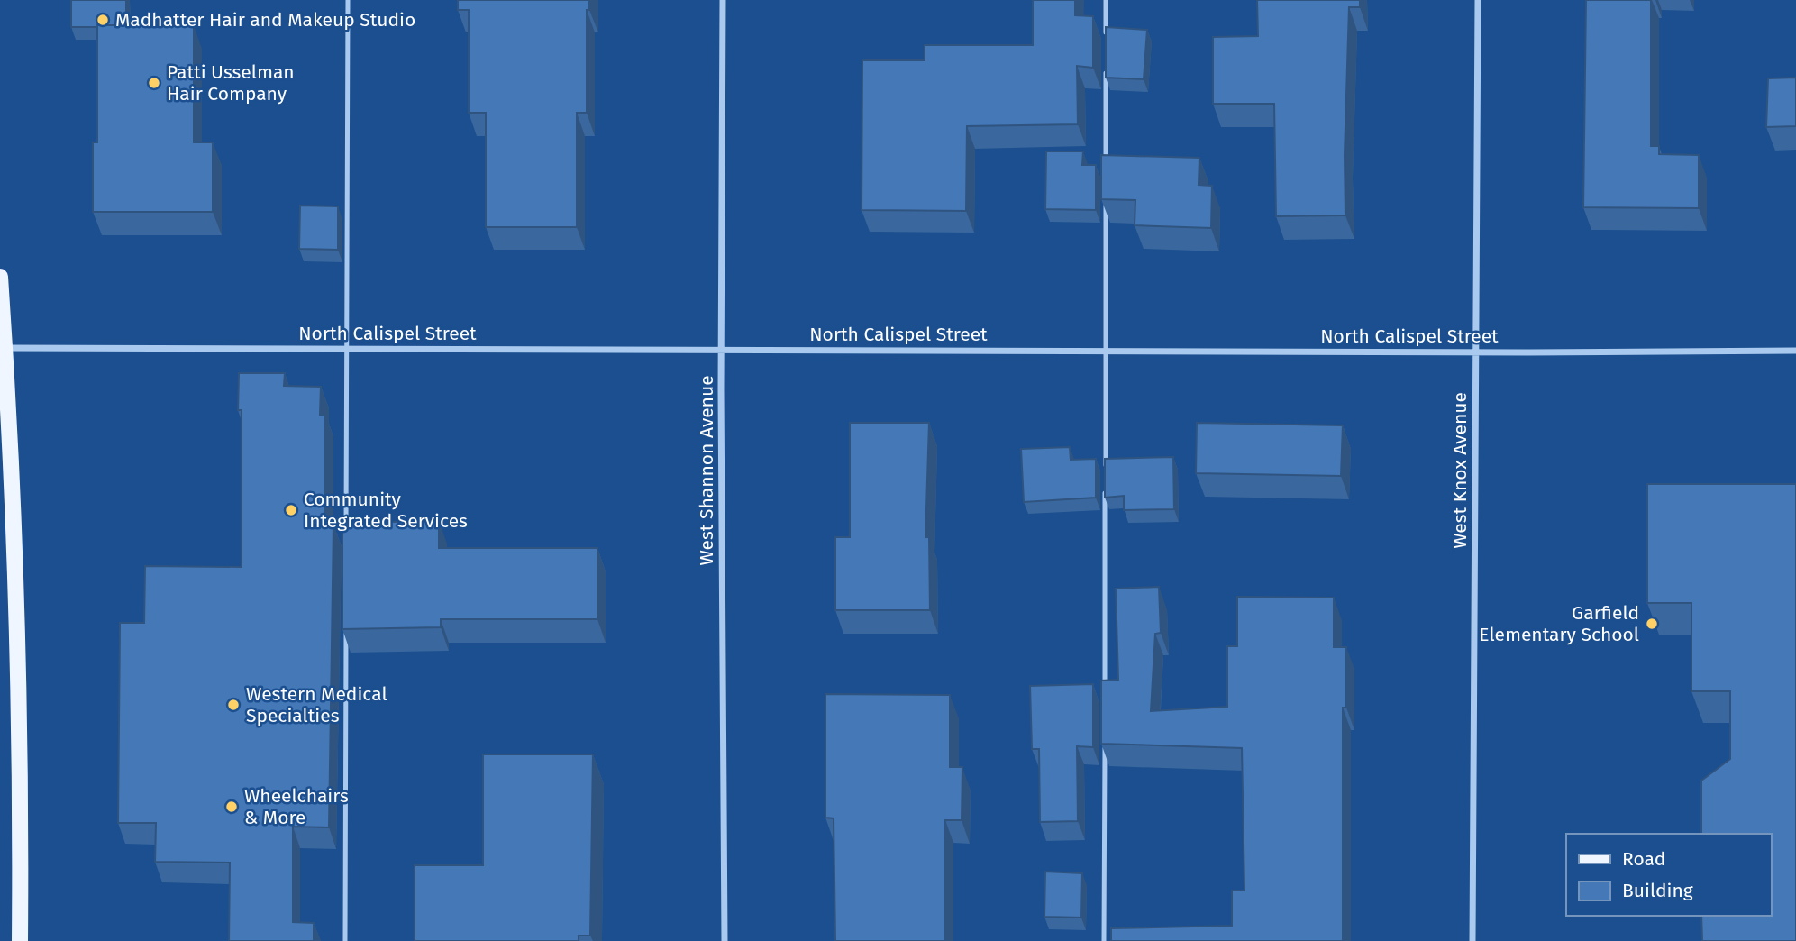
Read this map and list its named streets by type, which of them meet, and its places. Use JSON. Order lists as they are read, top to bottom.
{
  "streets": {
    "street": ["North Calispel Street", "West Shannon Avenue", "West Knox Avenue"]
  },
  "crossings": [
    ["North Calispel Street", "West Shannon Avenue"],
    ["North Calispel Street", "West Knox Avenue"]
  ],
  "places": [
    "Madhatter Hair and Makeup Studio",
    "Patti Usselman Hair Company",
    "Community Integrated Services",
    "Garfield Elementary School",
    "Western Medical Specialties",
    "Wheelchairs & More"
  ],
  "legend": ["Road", "Building"]
}
